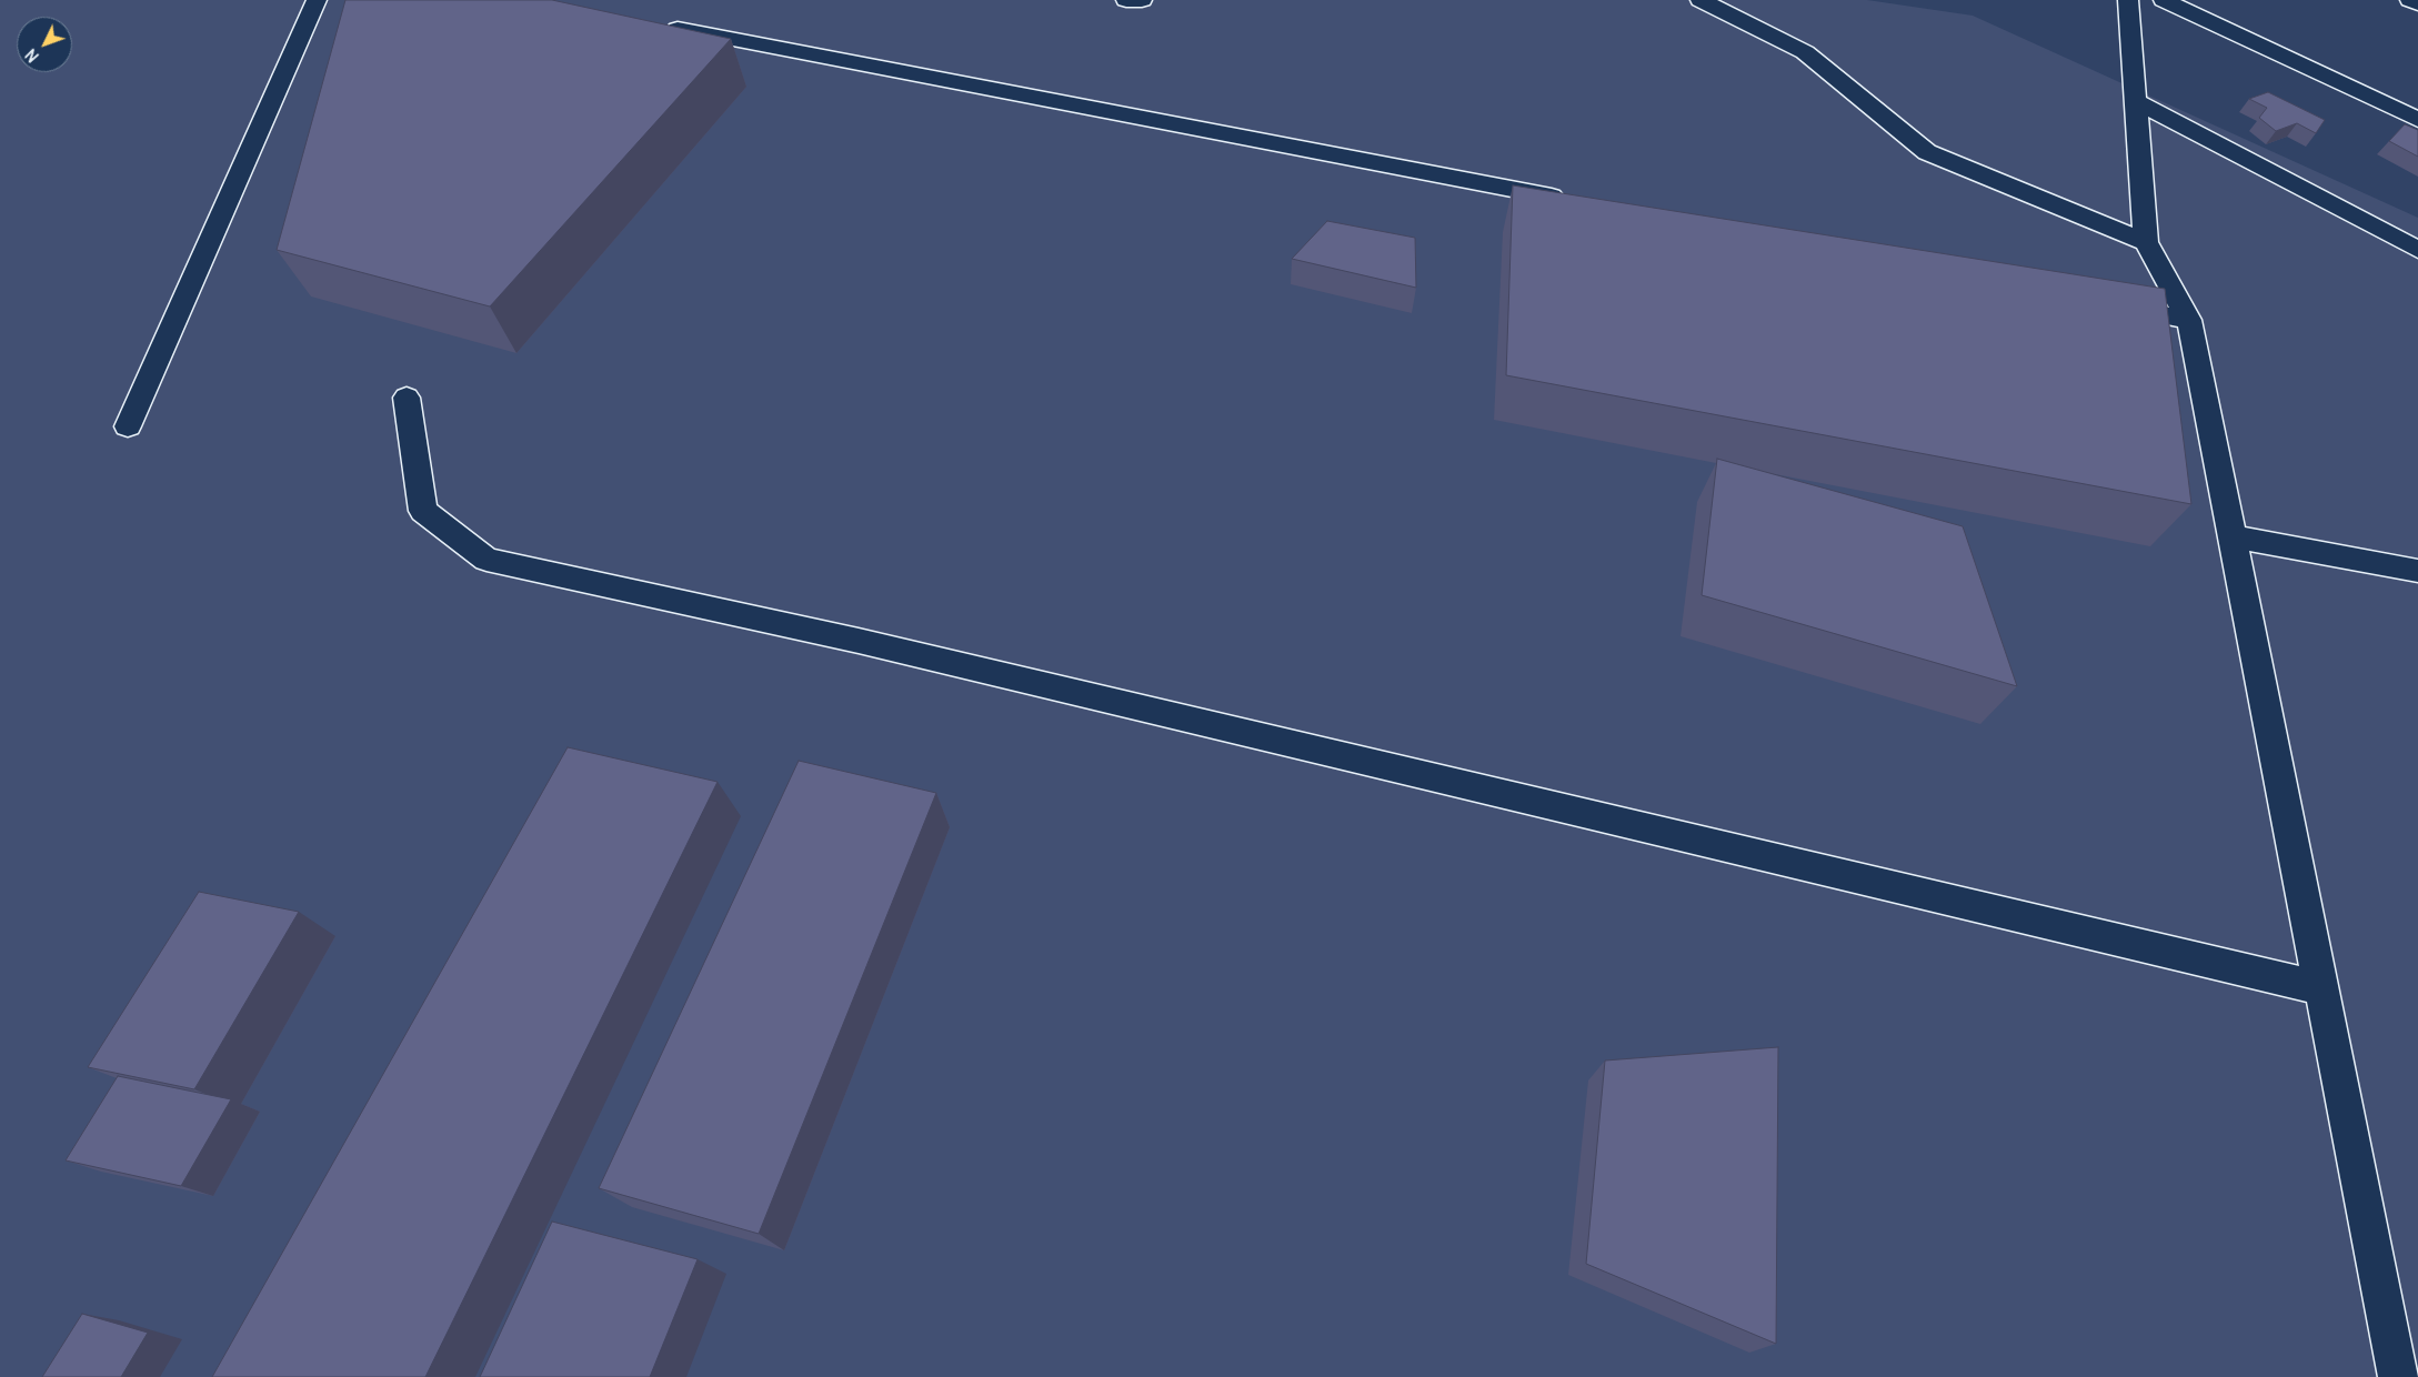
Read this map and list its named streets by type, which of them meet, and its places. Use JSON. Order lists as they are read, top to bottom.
{
  "north": "bottom left"
}
